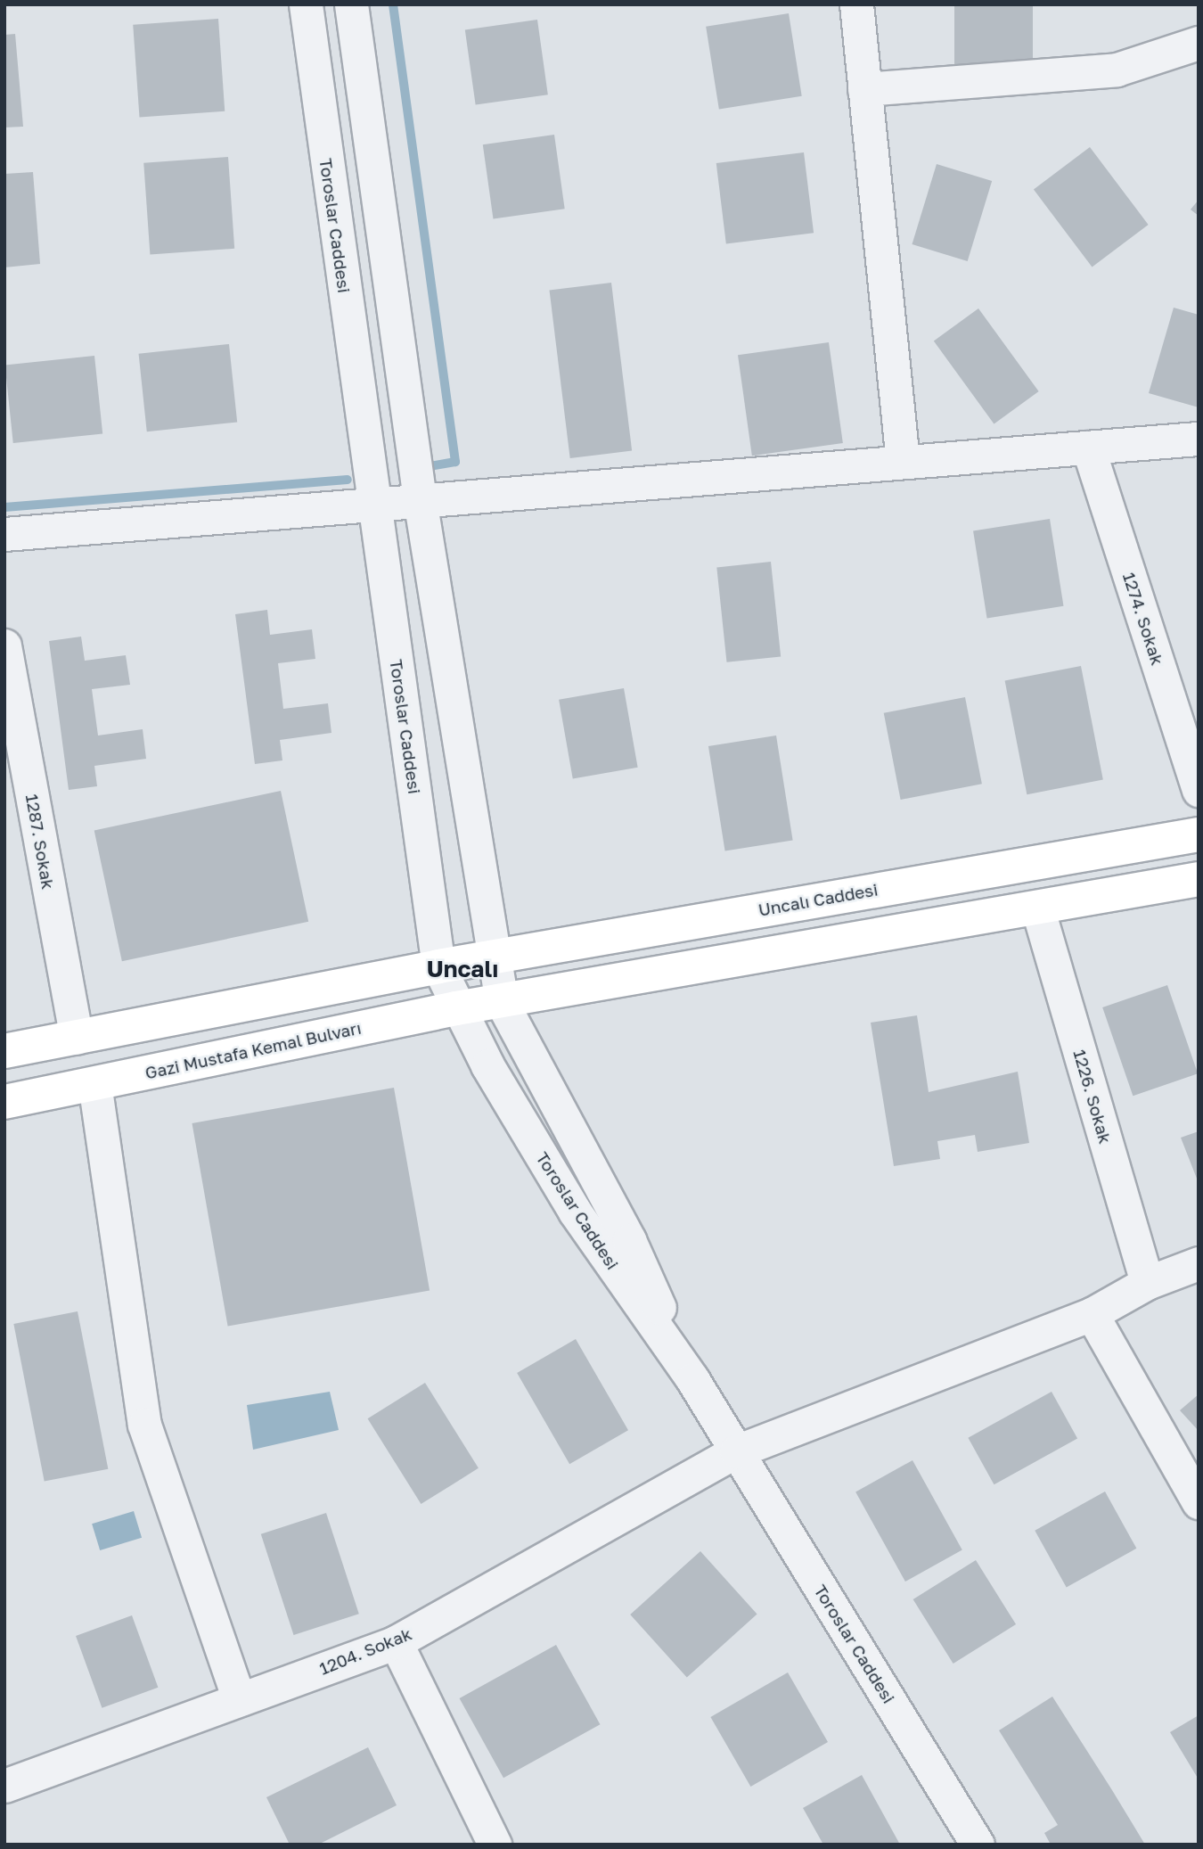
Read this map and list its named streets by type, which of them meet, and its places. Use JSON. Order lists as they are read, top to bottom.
{
  "streets": {
    "main road": ["Uncalı Caddesi", "Gazi Mustafa Kemal Bulvarı"],
    "street": [
      "Toroslar Caddesi",
      "1274. Sokak",
      "1287. Sokak",
      "1226. Sokak",
      "1204. Sokak"
    ]
  },
  "crossings": [
    ["Toroslar Caddesi", "Uncalı Caddesi"],
    ["Toroslar Caddesi", "Gazi Mustafa Kemal Bulvarı"],
    ["Toroslar Caddesi", "1204. Sokak"],
    ["1226. Sokak", "1204. Sokak"]
  ],
  "districts": ["Uncalı"]
}
